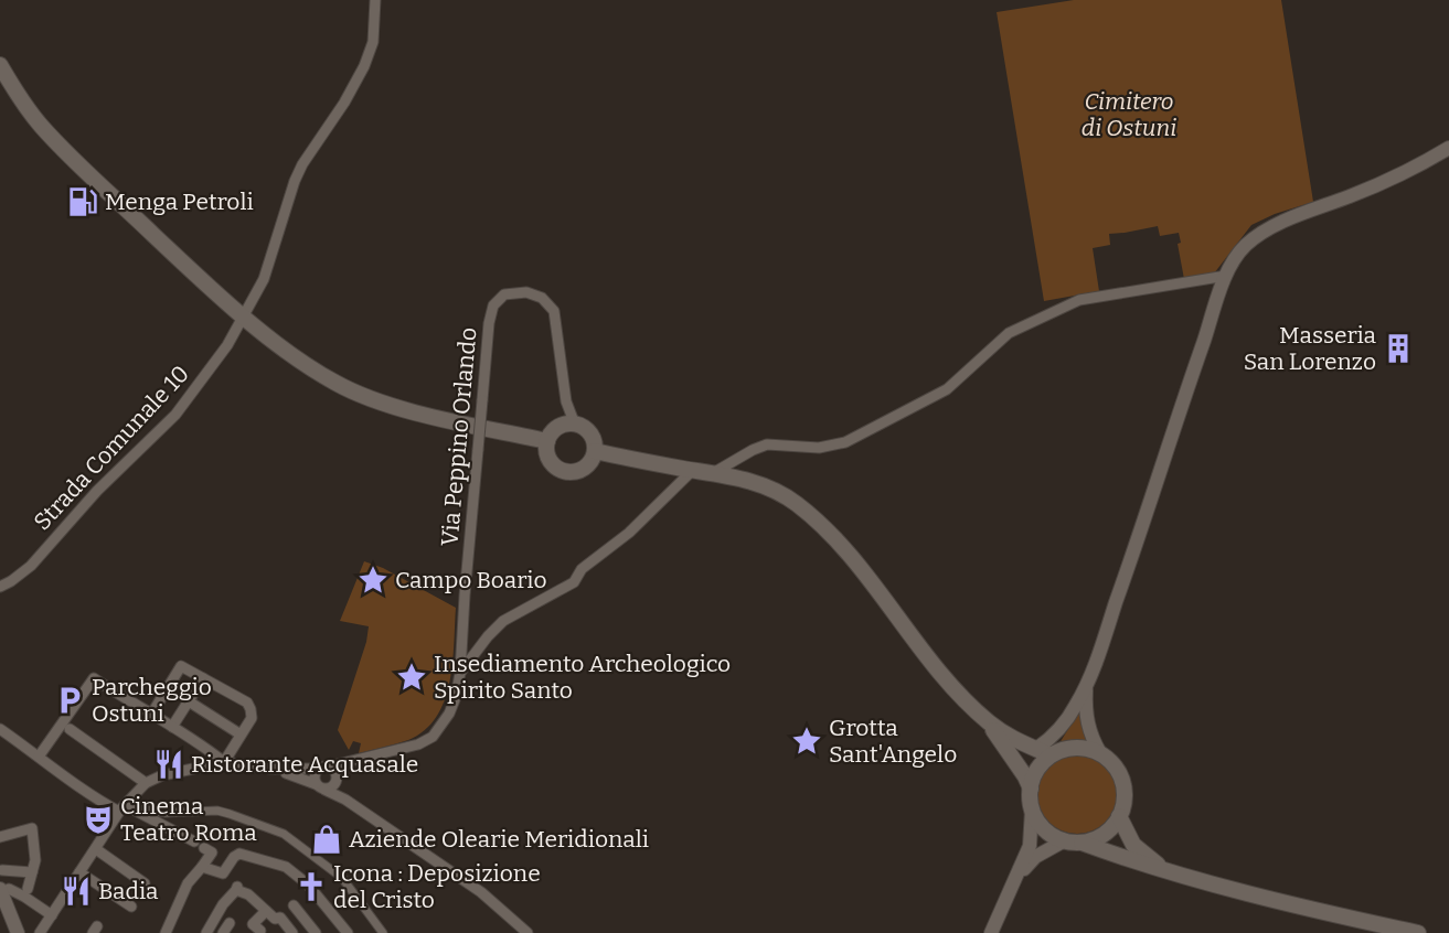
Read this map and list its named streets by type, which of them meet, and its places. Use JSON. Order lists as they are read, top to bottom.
{
  "streets": {
    "street": ["Via Peppino Orlando", "Strada Comunale 10"]
  },
  "parks": ["Cimitero di Ostuni"],
  "places": {
    "fuel station": ["Menga Petroli"],
    "building": ["Masseria San Lorenzo"],
    "place": ["Campo Boario", "Insediamento Archeologico Spirito Santo", "Grotta Sant'Angelo"],
    "parking": ["Parcheggio Ostuni"],
    "restaurant": ["Ristorante Acquasale", "Badia"],
    "theatre": ["Cinema Teatro Roma"],
    "shop": ["Aziende Olearie Meridionali"],
    "church": ["Icona : Deposizione del Cristo"]
  }
}
